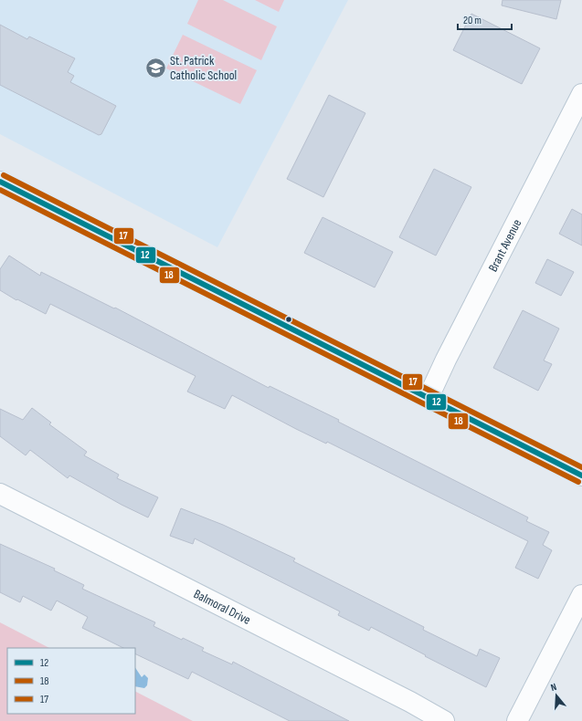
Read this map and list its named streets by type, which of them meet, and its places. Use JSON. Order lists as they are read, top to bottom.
{
  "streets": {
    "street": ["Brant Avenue", "Balmoral Drive"]
  },
  "places": {
    "school or university": ["St. Patrick Catholic School"]
  },
  "lines": ["transit line 17", "transit line 12", "transit line 18"],
  "legend": ["12", "18", "17"],
  "scale_bar": "20 m",
  "north": "top"
}
